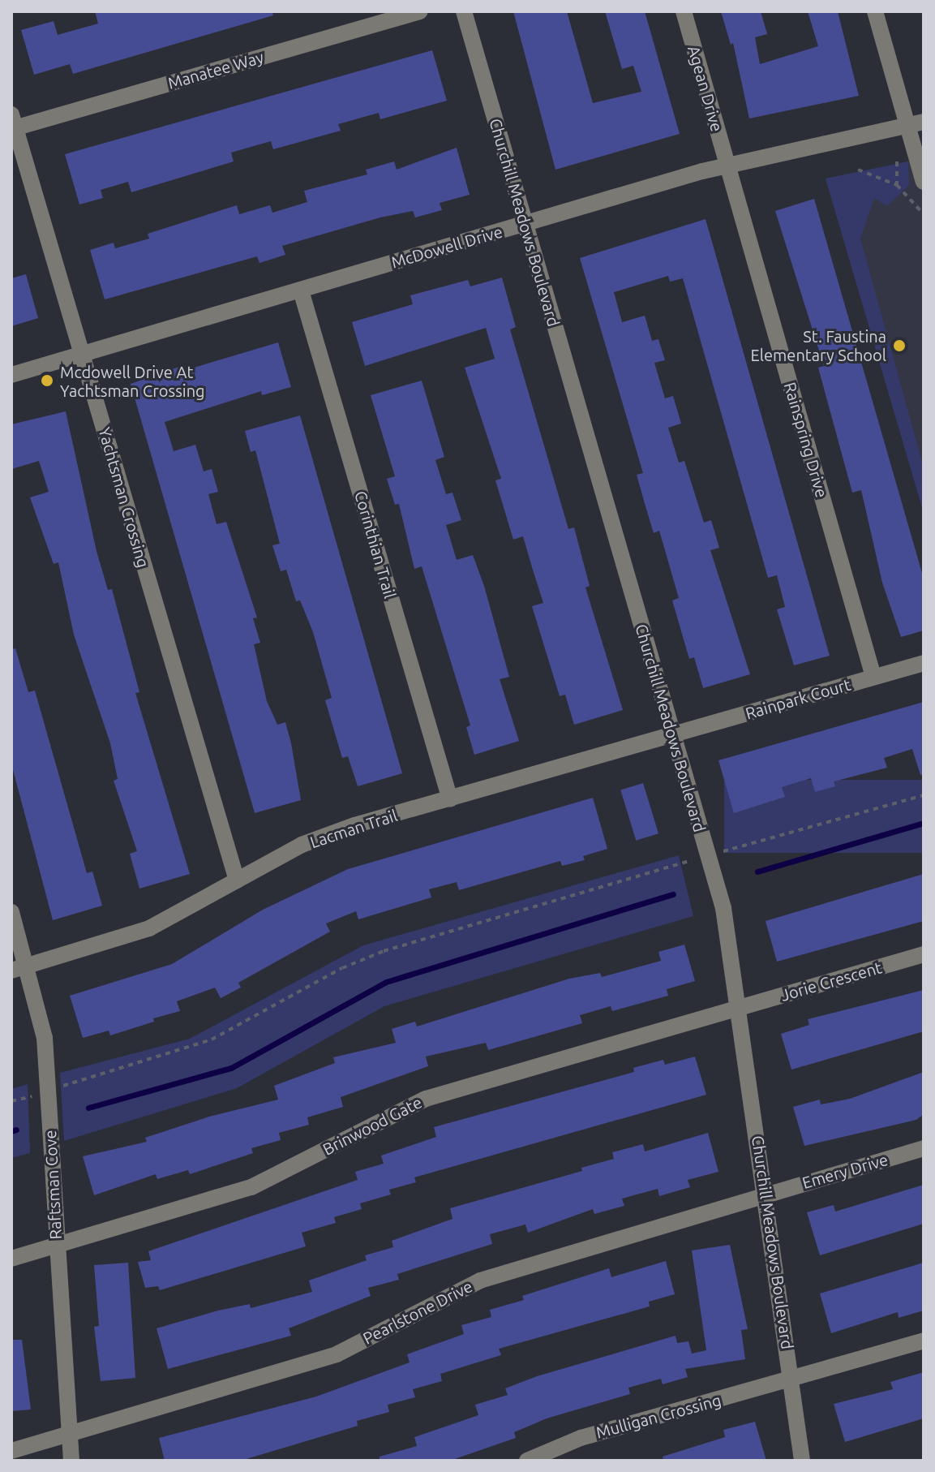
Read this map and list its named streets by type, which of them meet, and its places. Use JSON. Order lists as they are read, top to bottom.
{
  "streets": {
    "street": [
      "Manatee Way",
      "Agean Drive",
      "Churchill Meadows Boulevard",
      "McDowell Drive",
      "Rainspring Drive",
      "Yachtsman Crossing",
      "Corinthian Trail",
      "Rainpark Court",
      "Lacman Trail",
      "Jorie Crescent",
      "Brinwood Gate",
      "Emery Drive",
      "Raftsman Cove",
      "Pearlstone Drive",
      "Mulligan Crossing"
    ]
  },
  "crossings": [
    ["Manatee Way", "Yachtsman Crossing"],
    ["Agean Drive", "McDowell Drive"],
    ["Agean Drive", "Rainspring Drive"],
    ["Churchill Meadows Boulevard", "McDowell Drive"],
    ["Churchill Meadows Boulevard", "Rainpark Court"],
    ["Churchill Meadows Boulevard", "Lacman Trail"],
    ["Churchill Meadows Boulevard", "Jorie Crescent"],
    ["Churchill Meadows Boulevard", "Brinwood Gate"],
    ["Churchill Meadows Boulevard", "Emery Drive"],
    ["Churchill Meadows Boulevard", "Pearlstone Drive"],
    ["Churchill Meadows Boulevard", "Mulligan Crossing"],
    ["McDowell Drive", "Rainspring Drive"],
    ["McDowell Drive", "Yachtsman Crossing"],
    ["McDowell Drive", "Corinthian Trail"],
    ["Rainspring Drive", "Rainpark Court"],
    ["Yachtsman Crossing", "Lacman Trail"],
    ["Corinthian Trail", "Lacman Trail"],
    ["Rainpark Court", "Lacman Trail"],
    ["Lacman Trail", "Raftsman Cove"],
    ["Jorie Crescent", "Brinwood Gate"],
    ["Brinwood Gate", "Raftsman Cove"],
    ["Emery Drive", "Pearlstone Drive"],
    ["Raftsman Cove", "Pearlstone Drive"]
  ],
  "places": ["St. Faustina Elementary School", "Mcdowell Drive At Yachtsman Crossing"]
}
